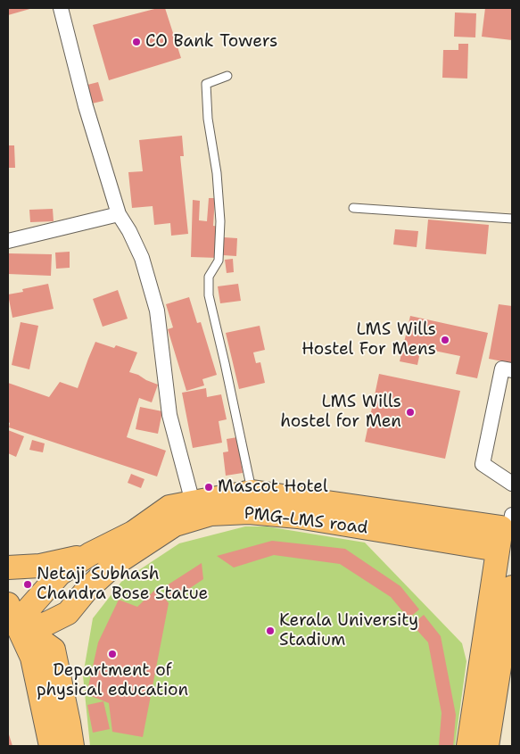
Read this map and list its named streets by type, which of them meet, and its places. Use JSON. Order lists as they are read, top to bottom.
{
  "streets": {
    "main road": ["PMG-LMS road"]
  },
  "places": [
    "CO Bank Towers",
    "LMS Wills Hostel For Mens",
    "LMS Wills hostel for Men",
    "Mascot Hotel",
    "Netaji Subhash Chandra Bose Statue",
    "Kerala University Stadium",
    "Department of physical education"
  ]
}
